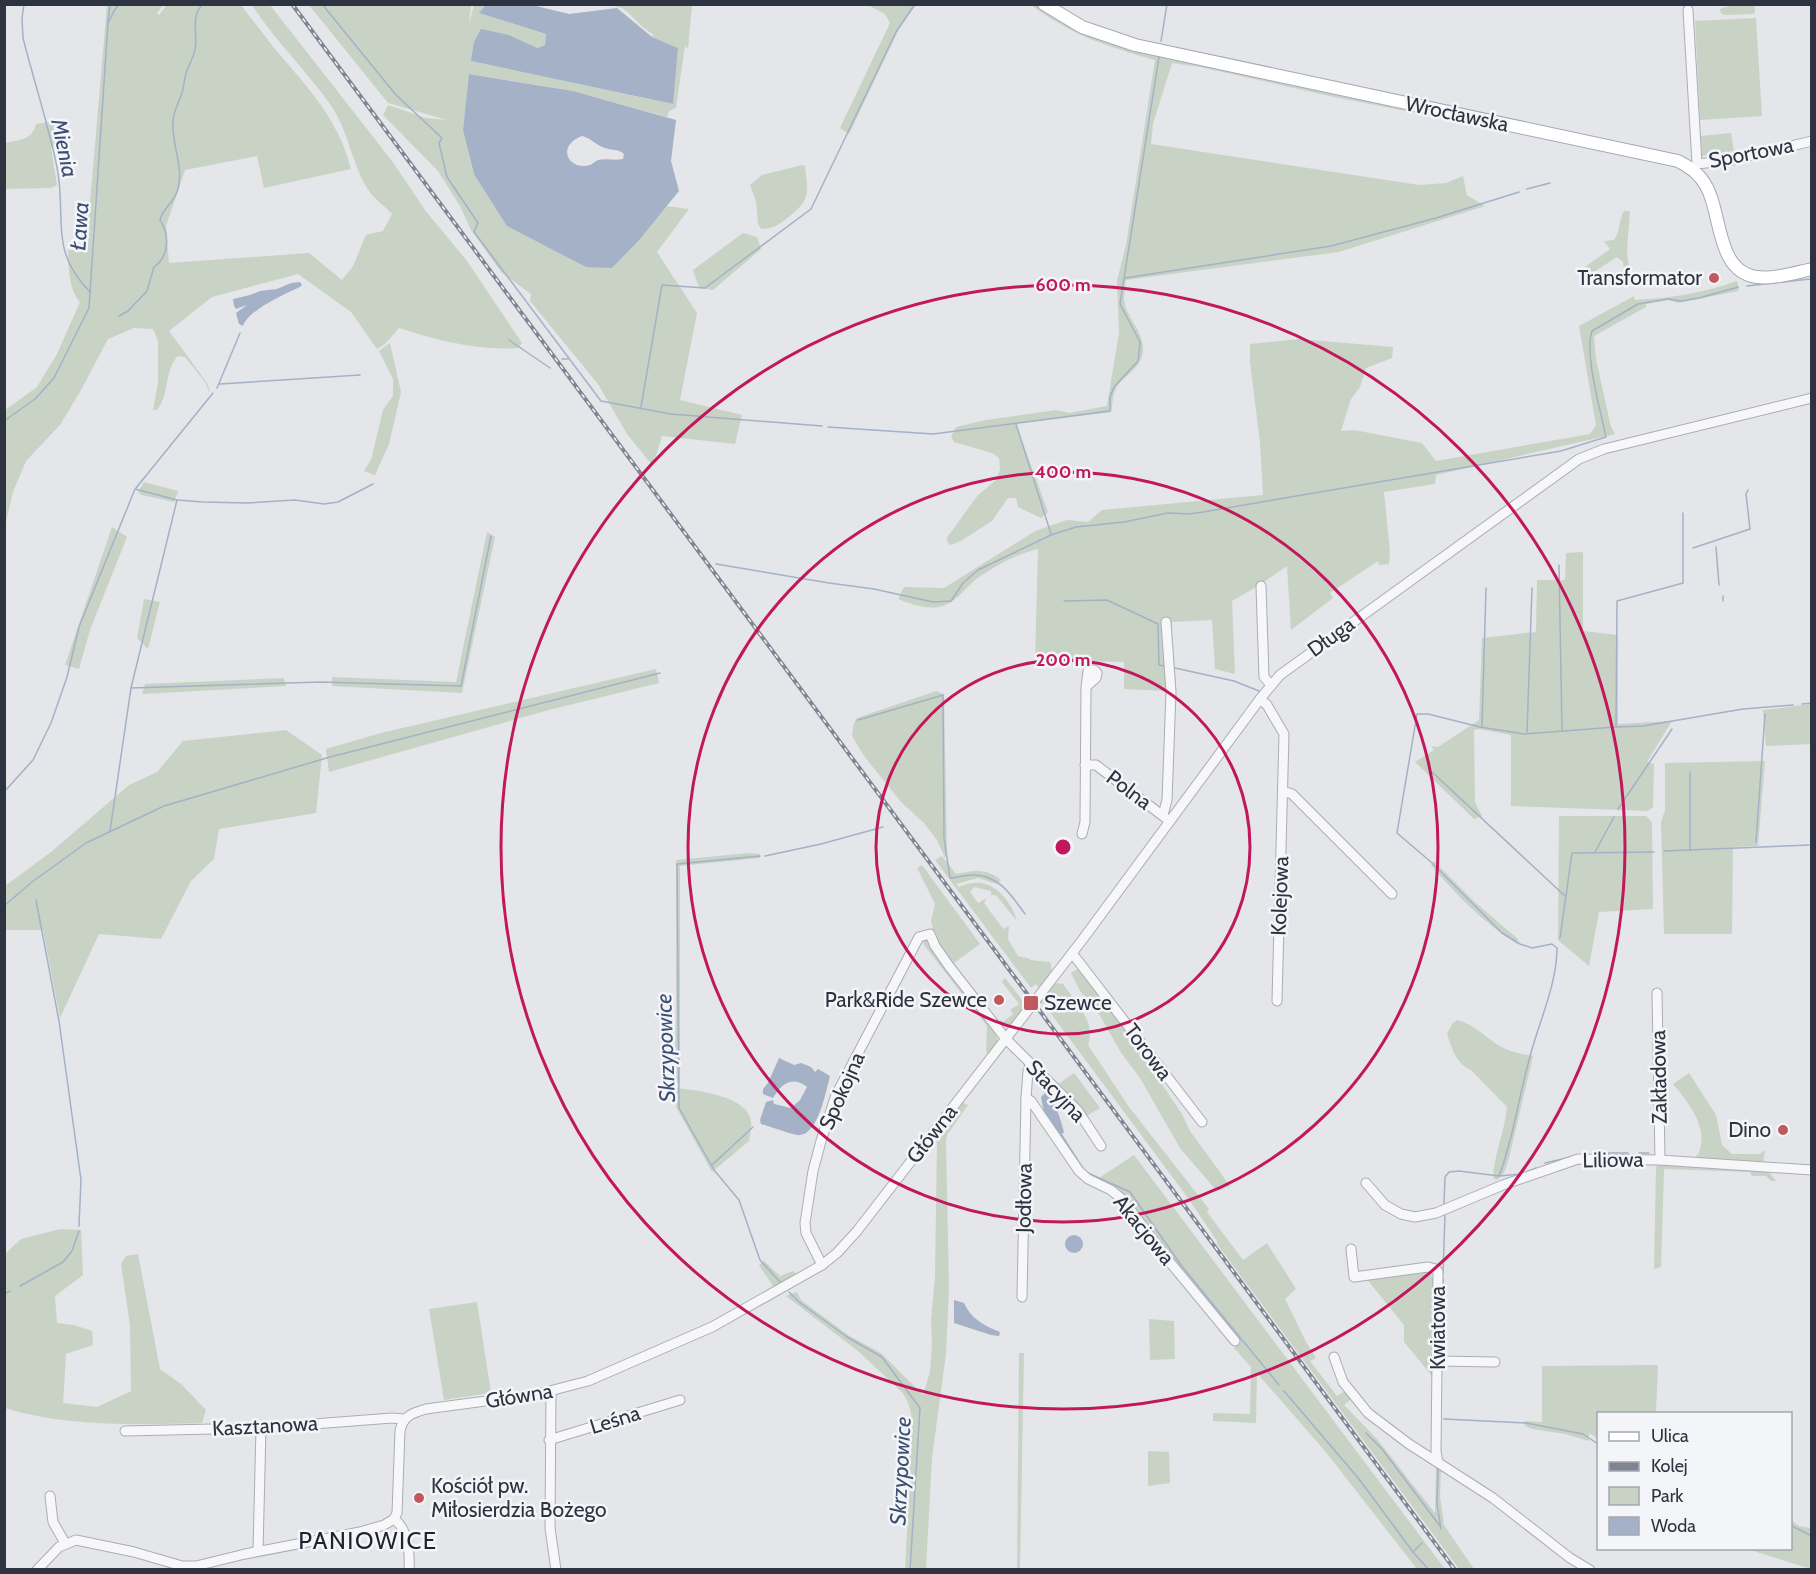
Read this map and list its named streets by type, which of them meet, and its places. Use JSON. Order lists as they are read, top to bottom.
{
  "streets": {
    "main road": ["Wrocławska"],
    "street": [
      "Sportowa",
      "Długa",
      "Polna",
      "Kolejowa",
      "Torowa",
      "Zakładowa",
      "Spokojna",
      "Stacyjna",
      "Główna",
      "Liliowa",
      "Jodłowa",
      "Akacjowa",
      "Kwiatowa",
      "Leśna",
      "Kasztanowa"
    ]
  },
  "crossings": [
    ["Wrocławska", "Sportowa"],
    ["Długa", "Polna"],
    ["Długa", "Kolejowa"],
    ["Długa", "Torowa"],
    ["Długa", "Stacyjna"],
    ["Długa", "Główna"],
    ["Zakładowa", "Liliowa"],
    ["Spokojna", "Stacyjna"],
    ["Spokojna", "Główna"],
    ["Stacyjna", "Jodłowa"],
    ["Główna", "Kasztanowa"],
    ["Jodłowa", "Akacjowa"]
  ],
  "districts": ["PANIOWICE"],
  "water": ["Mienia", "Ława", "Skrzypowice"],
  "places": {
    "other": [
      "Transformator",
      "Park&Ride Szewce",
      "Dino",
      "Kościół pw. Miłosierdzia Bożego"
    ],
    "transit": ["Szewce"]
  },
  "legend": [
    "Ulica",
    "Kolej",
    "Park",
    "Woda"
  ],
  "rings": ["600 m", "400 m", "200 m"]
}
